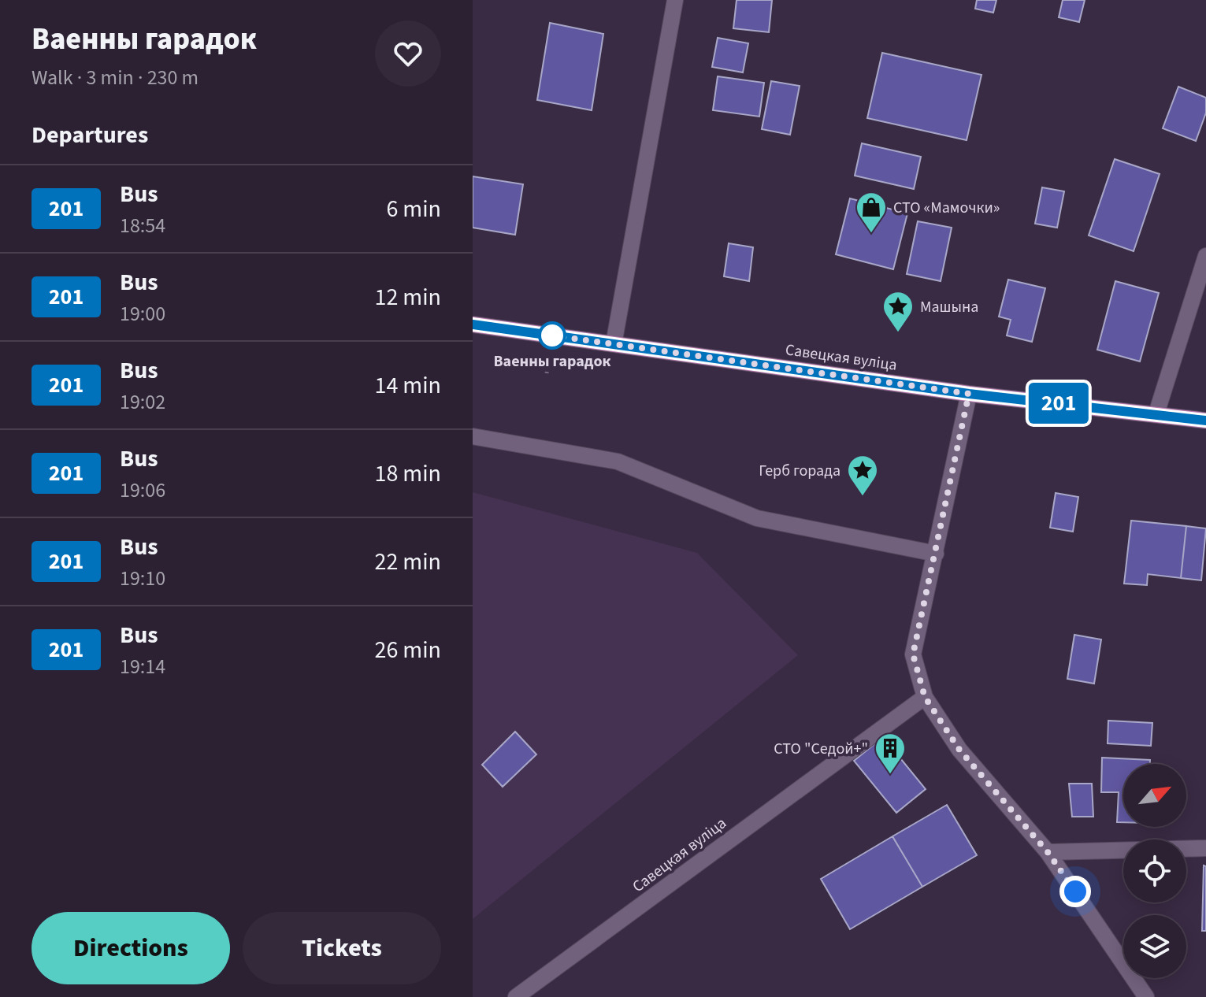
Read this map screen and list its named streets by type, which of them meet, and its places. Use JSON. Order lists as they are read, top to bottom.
{
  "streets": {
    "main road": ["Савецкая вуліца"]
  },
  "places": {
    "shop": ["СТО «Мамочки»"],
    "place": ["Машына", "Герб горада"],
    "other": ["Ваенны гарадок"],
    "building": ["СТО \"Седой+\""]
  },
  "lines": ["bus line 201"],
  "north": "top right",
  "page": {
    "heading": [
      ["Ваенны гарадок", "Walk · 3 min · 230 m"],
      "Departures"
    ],
    "on_map": "201",
    "list": [
      {
        "mark": "201",
        "name": "Bus",
        "note": "18:54",
        "value": "6 min"
      },
      {
        "mark": "201",
        "name": "Bus",
        "note": "19:00",
        "value": "12 min"
      },
      {
        "mark": "201",
        "name": "Bus",
        "note": "19:02",
        "value": "14 min"
      },
      {
        "mark": "201",
        "name": "Bus",
        "note": "19:06",
        "value": "18 min"
      },
      {
        "mark": "201",
        "name": "Bus",
        "note": "19:10",
        "value": "22 min"
      },
      {
        "mark": "201",
        "name": "Bus",
        "note": "19:14",
        "value": "26 min"
      }
    ],
    "buttons": ["Directions", "Tickets"]
  }
}
